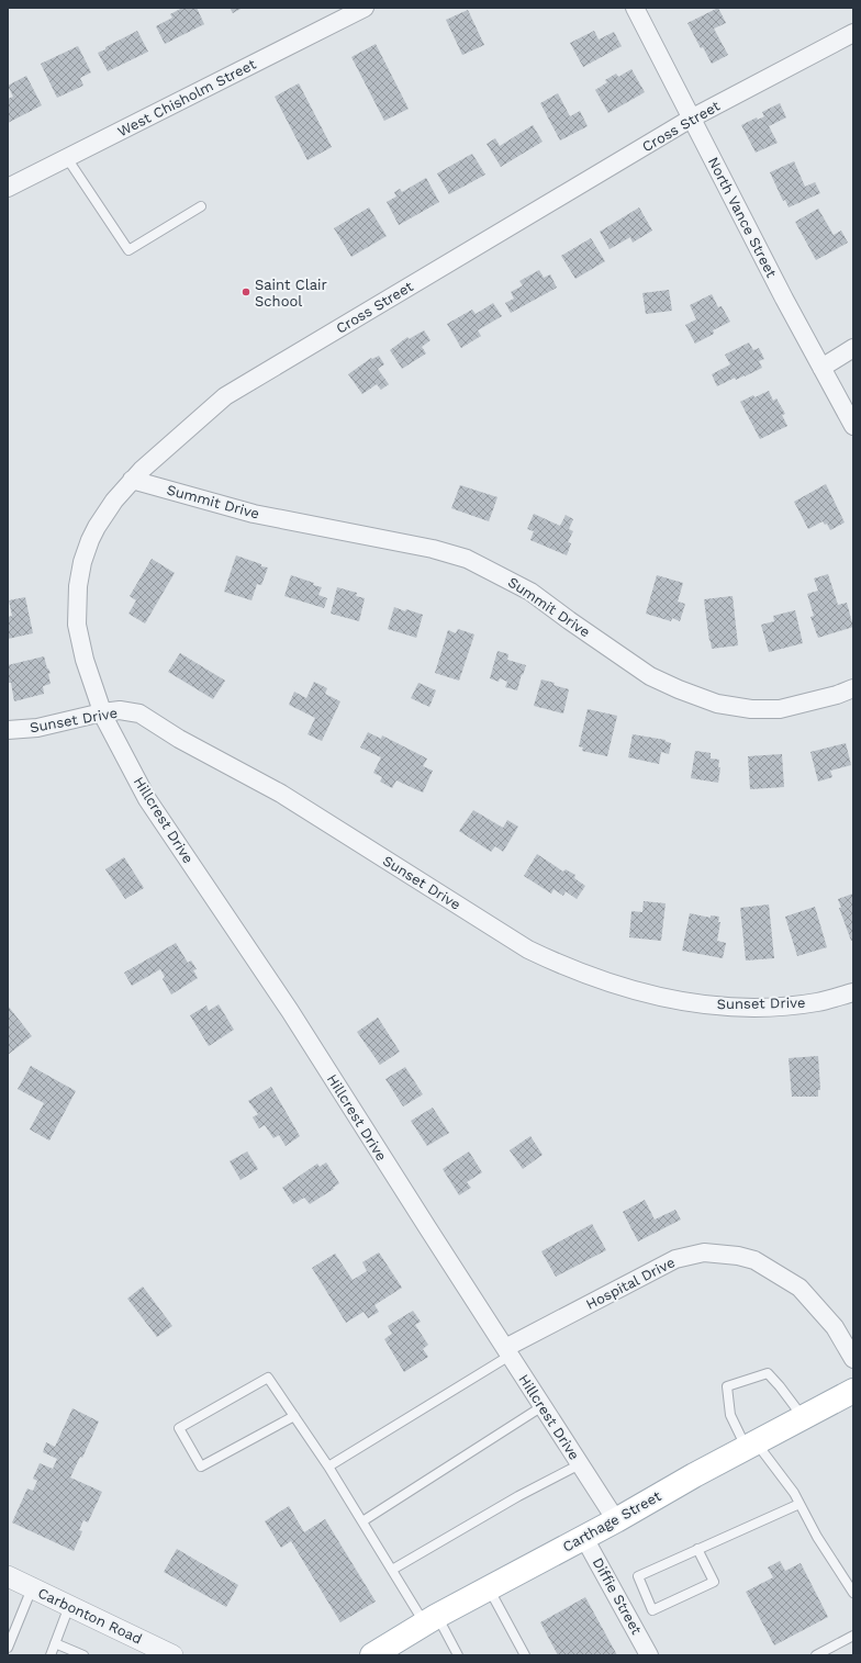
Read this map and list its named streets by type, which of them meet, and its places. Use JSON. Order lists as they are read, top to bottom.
{
  "streets": {
    "main road": ["Carthage Street"],
    "street": [
      "West Chisholm Street",
      "Cross Street",
      "North Vance Street",
      "Summit Drive",
      "Sunset Drive",
      "Hillcrest Drive",
      "Hospital Drive",
      "Diffie Street",
      "Carbonton Road"
    ]
  },
  "crossings": [
    ["Cross Street", "North Vance Street"],
    ["Cross Street", "Summit Drive"],
    ["Cross Street", "Sunset Drive"],
    ["Cross Street", "Hillcrest Drive"],
    ["Sunset Drive", "Hillcrest Drive"],
    ["Hillcrest Drive", "Hospital Drive"],
    ["Hillcrest Drive", "Carthage Street"],
    ["Carthage Street", "Diffie Street"]
  ],
  "places": ["Saint Clair School"]
}
